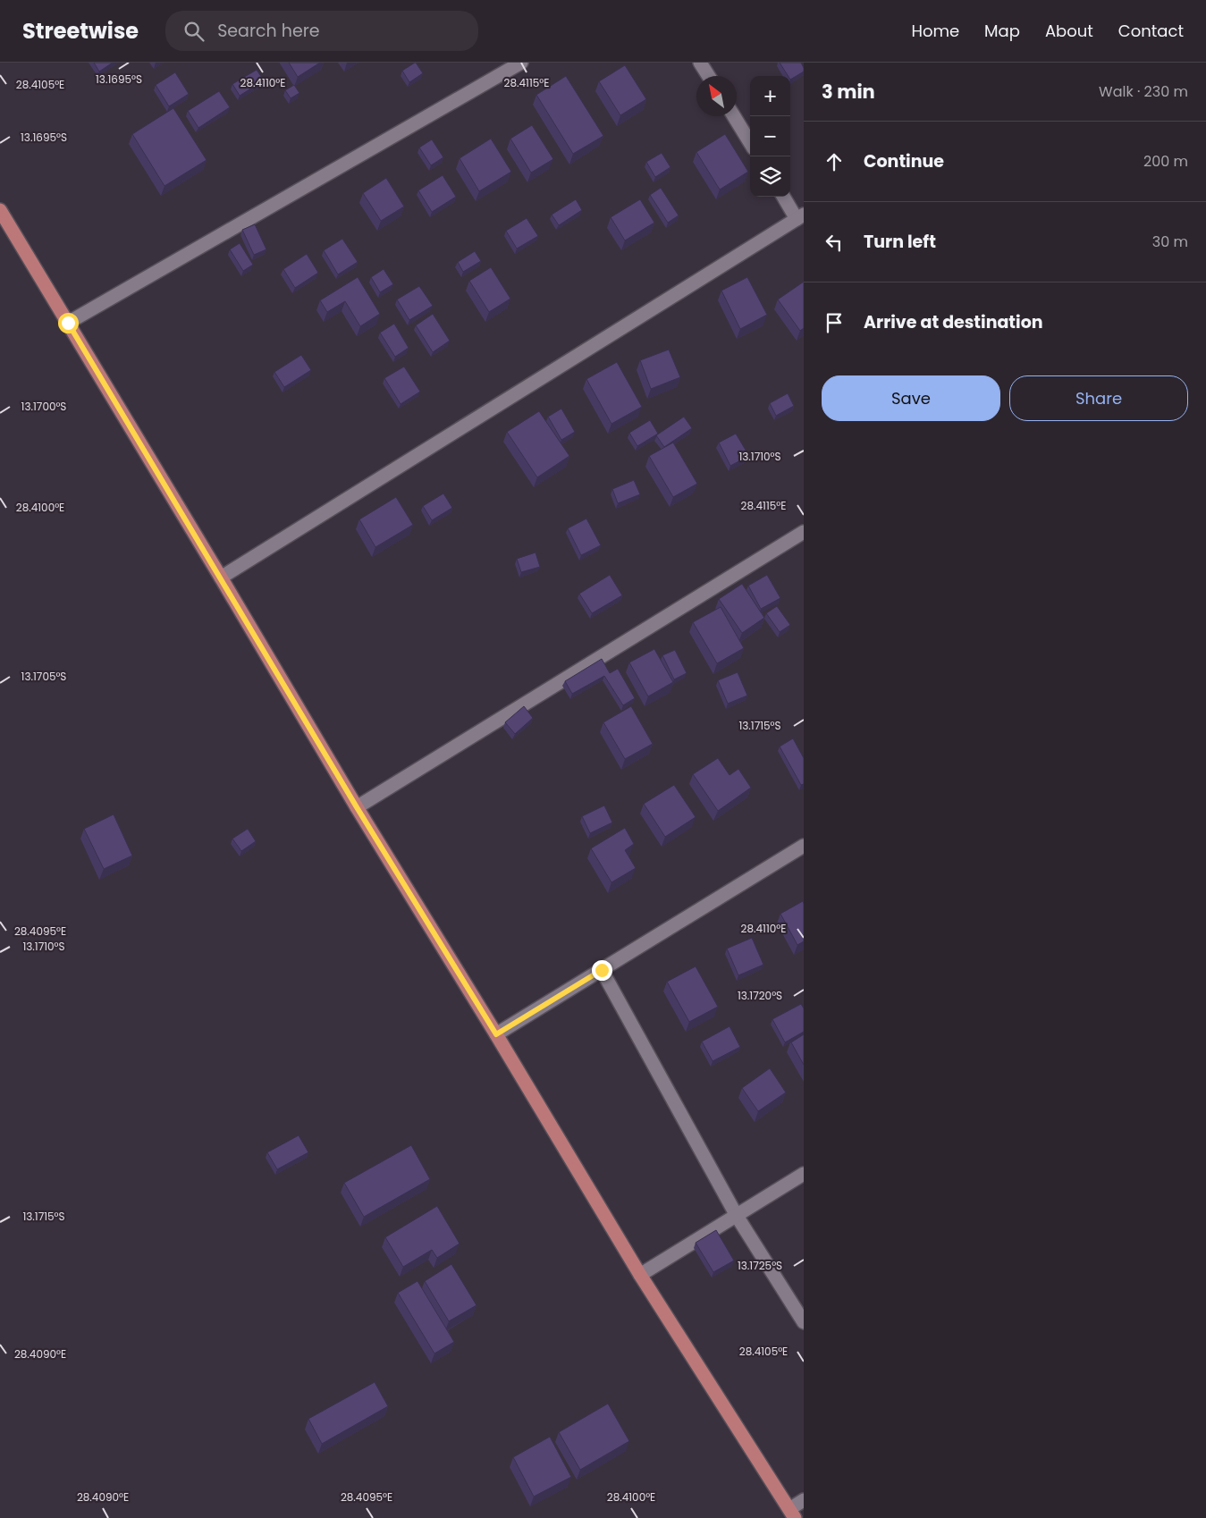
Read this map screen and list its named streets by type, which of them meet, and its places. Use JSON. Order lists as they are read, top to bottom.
{
  "north": "top left",
  "page": {
    "header": "Streetwise",
    "search": "Search here",
    "nav": [
      "Home",
      "Map",
      "About",
      "Contact"
    ],
    "heading": ["3 min", "Walk · 230 m"],
    "map_buttons": ["+", "−"],
    "list": [
      ["Continue", "200 m"],
      ["Turn left", "30 m"],
      "Arrive at destination"
    ],
    "buttons": ["Save", "Share"]
  },
  "coordinates": [
    "13.1695°S",
    "28.4110°E",
    "28.4115°E",
    "28.4105°E",
    "13.1700°S",
    "13.1710°S",
    "28.4100°E",
    "13.1705°S",
    "13.1715°S",
    "28.4095°E",
    "13.1720°S",
    "13.1725°S",
    "28.4090°E"
  ]
}
